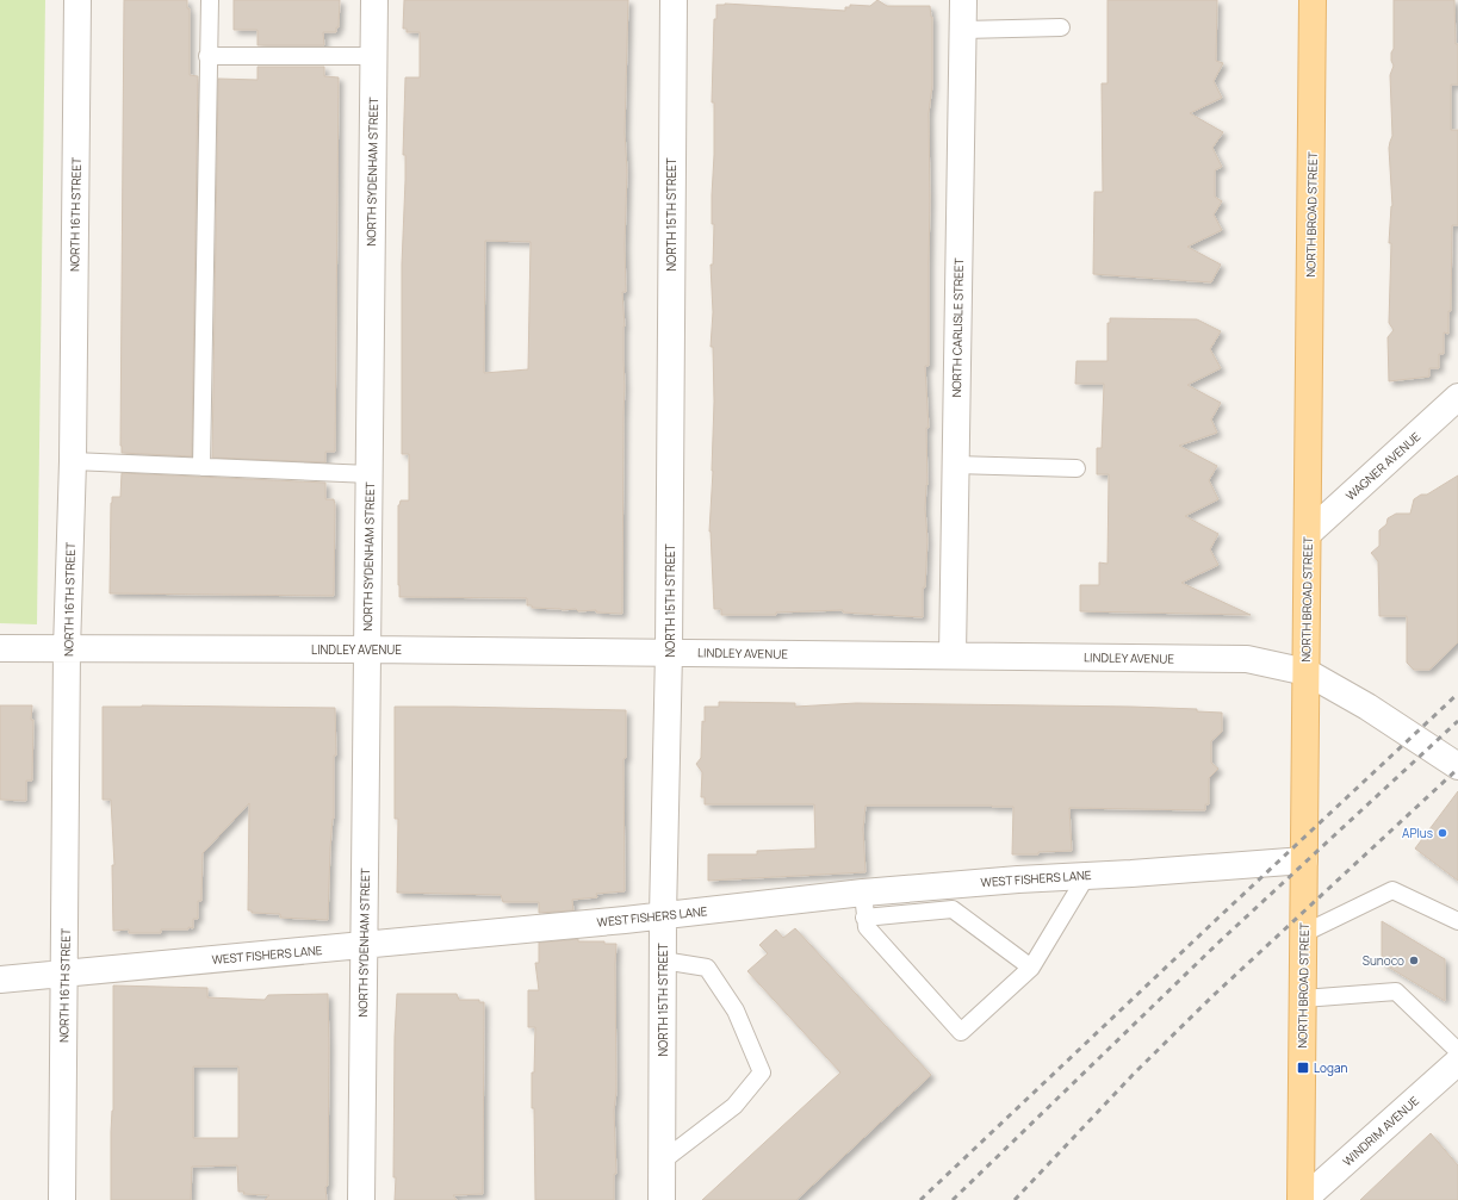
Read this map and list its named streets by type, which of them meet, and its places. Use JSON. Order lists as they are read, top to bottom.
{
  "streets": {
    "main road": ["NORTH BROAD STREET"],
    "street": [
      "NORTH SYDENHAM STREET",
      "NORTH 16TH STREET",
      "NORTH 15TH STREET",
      "NORTH CARLISLE STREET",
      "WAGNER AVENUE",
      "LINDLEY AVENUE",
      "WEST FISHERS LANE",
      "WINDRIM AVENUE"
    ]
  },
  "crossings": [
    ["NORTH SYDENHAM STREET", "LINDLEY AVENUE"],
    ["NORTH SYDENHAM STREET", "WEST FISHERS LANE"],
    ["NORTH 16TH STREET", "LINDLEY AVENUE"],
    ["NORTH 16TH STREET", "WEST FISHERS LANE"],
    ["NORTH 15TH STREET", "LINDLEY AVENUE"],
    ["NORTH 15TH STREET", "WEST FISHERS LANE"],
    ["NORTH BROAD STREET", "WAGNER AVENUE"],
    ["NORTH BROAD STREET", "LINDLEY AVENUE"],
    ["NORTH BROAD STREET", "WEST FISHERS LANE"],
    ["NORTH BROAD STREET", "WINDRIM AVENUE"],
    ["NORTH CARLISLE STREET", "LINDLEY AVENUE"]
  ],
  "places": {
    "other": ["APlus", "Sunoco"],
    "transit": ["Logan"]
  }
}
